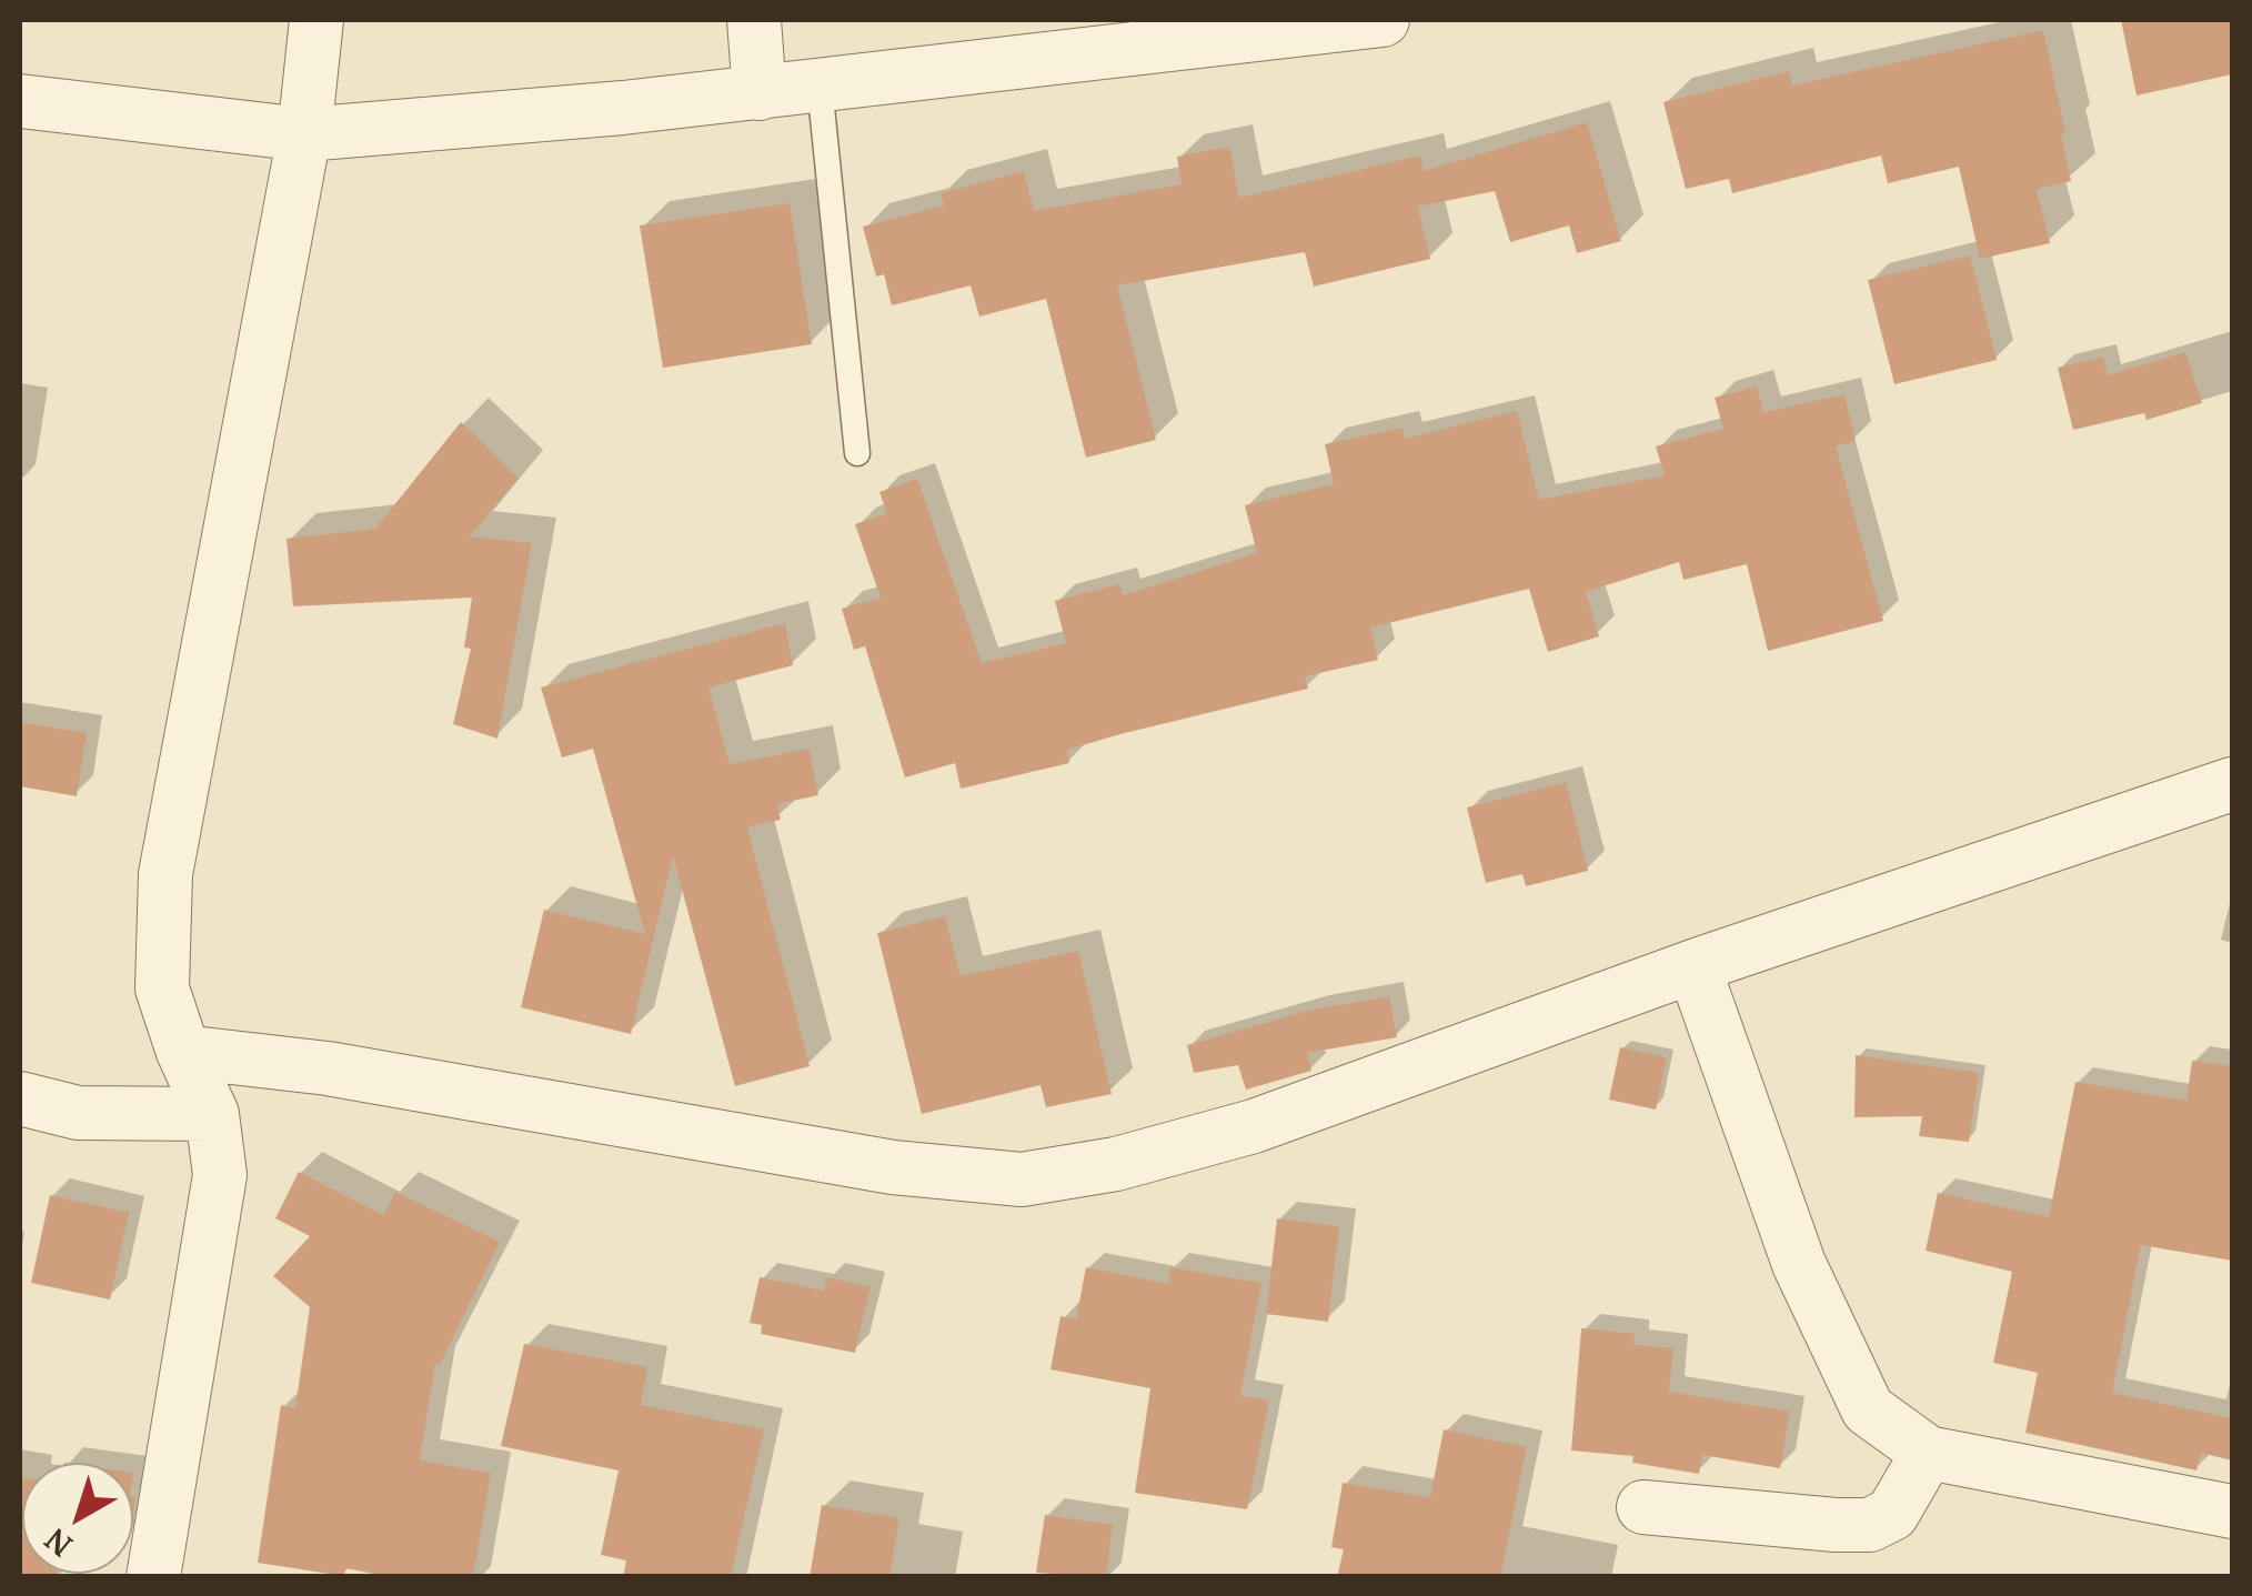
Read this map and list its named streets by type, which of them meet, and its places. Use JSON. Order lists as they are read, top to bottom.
{
  "north": "bottom left"
}
